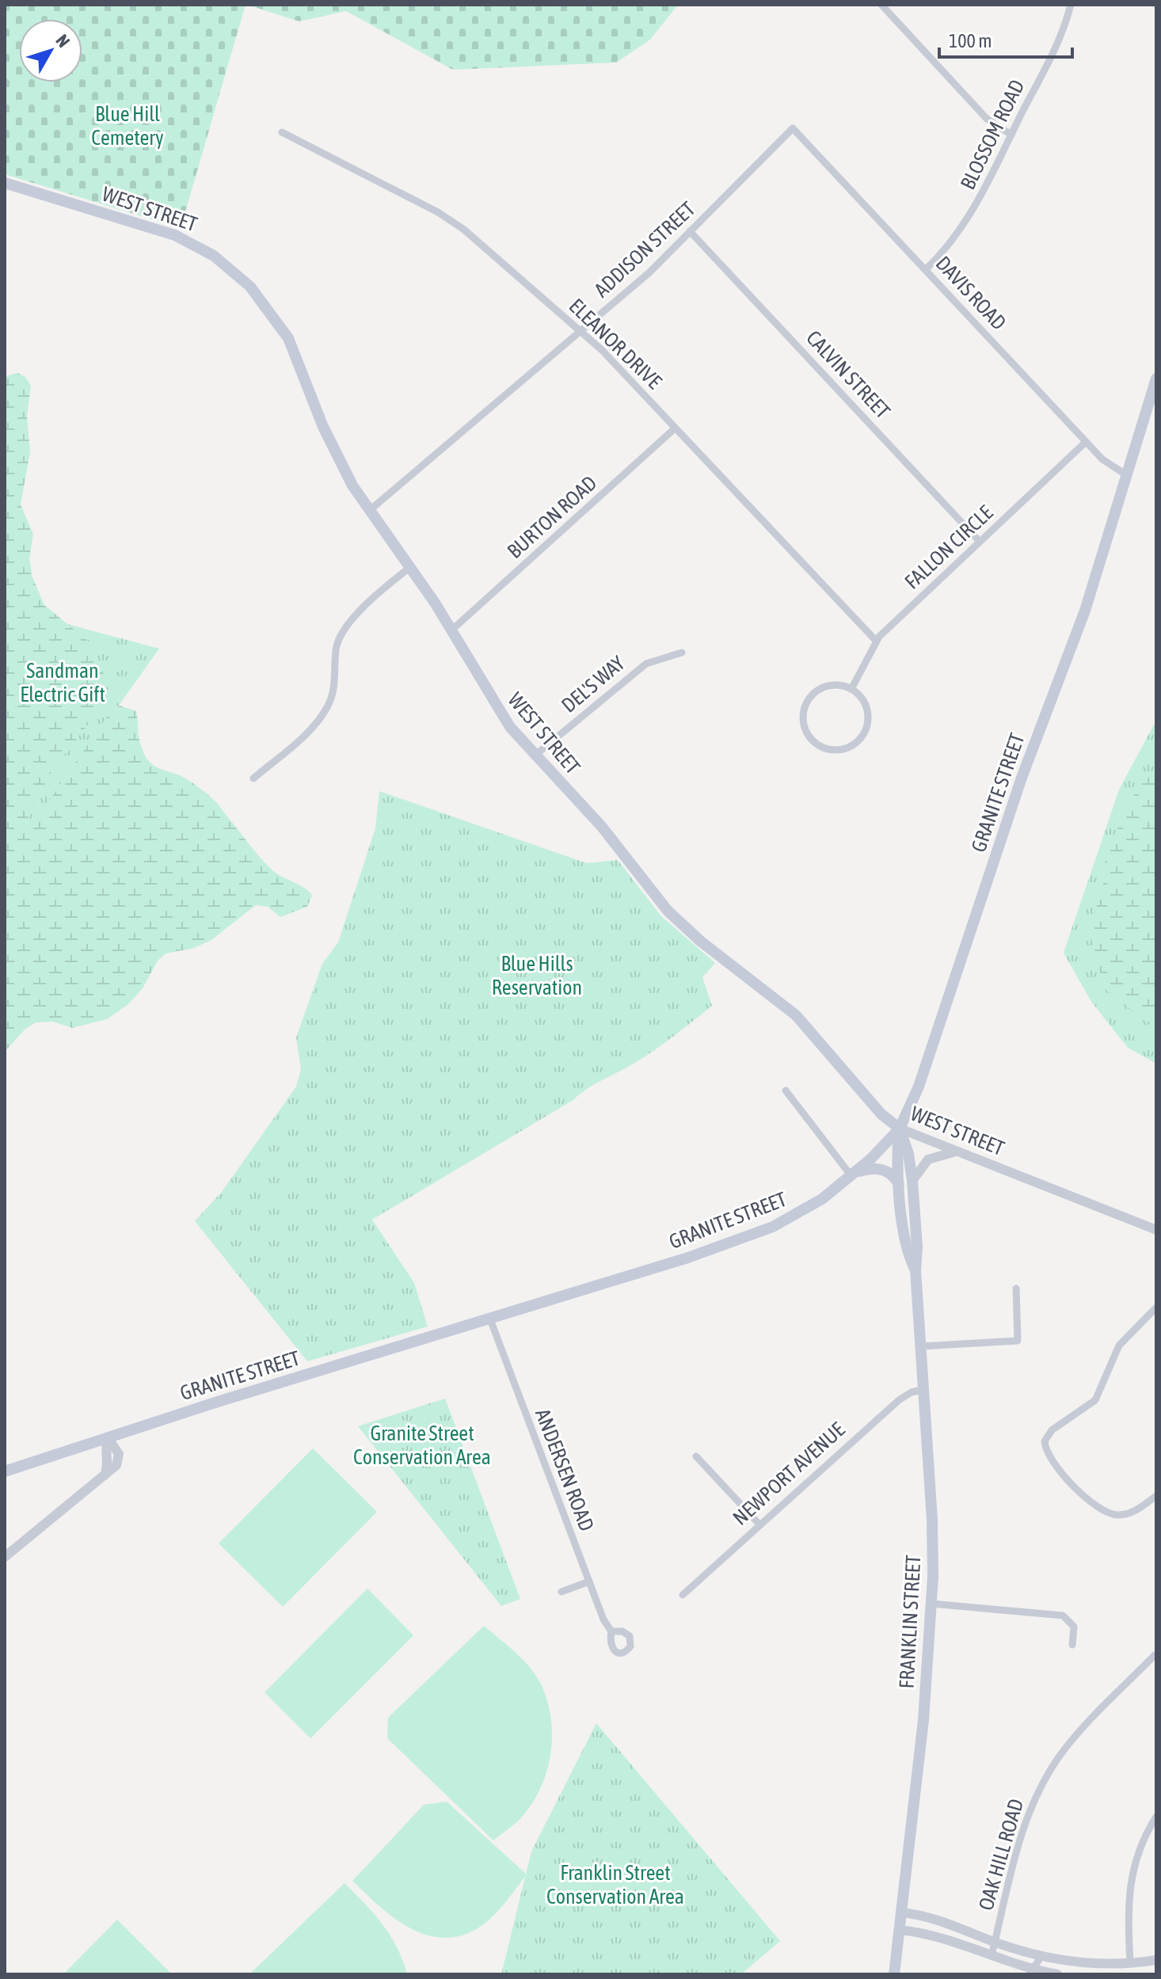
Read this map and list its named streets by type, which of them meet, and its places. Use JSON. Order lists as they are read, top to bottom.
{
  "streets": {
    "main road": ["WEST STREET", "GRANITE STREET", "FRANKLIN STREET"],
    "street": [
      "BLOSSOM ROAD",
      "ADDISON STREET",
      "DAVIS ROAD",
      "ELEANOR DRIVE",
      "CALVIN STREET",
      "BURTON ROAD",
      "FALLON CIRCLE",
      "DEL'S WAY",
      "ANDERSEN ROAD",
      "NEWPORT AVENUE",
      "OAK HILL ROAD"
    ]
  },
  "crossings": [
    ["BLOSSOM ROAD", "DAVIS ROAD"],
    ["WEST STREET", "ADDISON STREET"],
    ["WEST STREET", "BURTON ROAD"],
    ["WEST STREET", "DEL'S WAY"],
    ["WEST STREET", "GRANITE STREET"],
    ["WEST STREET", "FRANKLIN STREET"],
    ["ADDISON STREET", "DAVIS ROAD"],
    ["ADDISON STREET", "ELEANOR DRIVE"],
    ["ADDISON STREET", "CALVIN STREET"],
    ["DAVIS ROAD", "FALLON CIRCLE"],
    ["DAVIS ROAD", "GRANITE STREET"],
    ["ELEANOR DRIVE", "BURTON ROAD"],
    ["ELEANOR DRIVE", "FALLON CIRCLE"],
    ["CALVIN STREET", "FALLON CIRCLE"],
    ["GRANITE STREET", "ANDERSEN ROAD"],
    ["GRANITE STREET", "FRANKLIN STREET"],
    ["NEWPORT AVENUE", "FRANKLIN STREET"]
  ],
  "parks": [
    "Blue Hill Cemetery",
    "Sandman Electric Gift",
    "Blue Hills Reservation",
    "Granite Street Conservation Area",
    "Franklin Street Conservation Area"
  ],
  "scale_bar": "100 m",
  "north": "top right"
}
